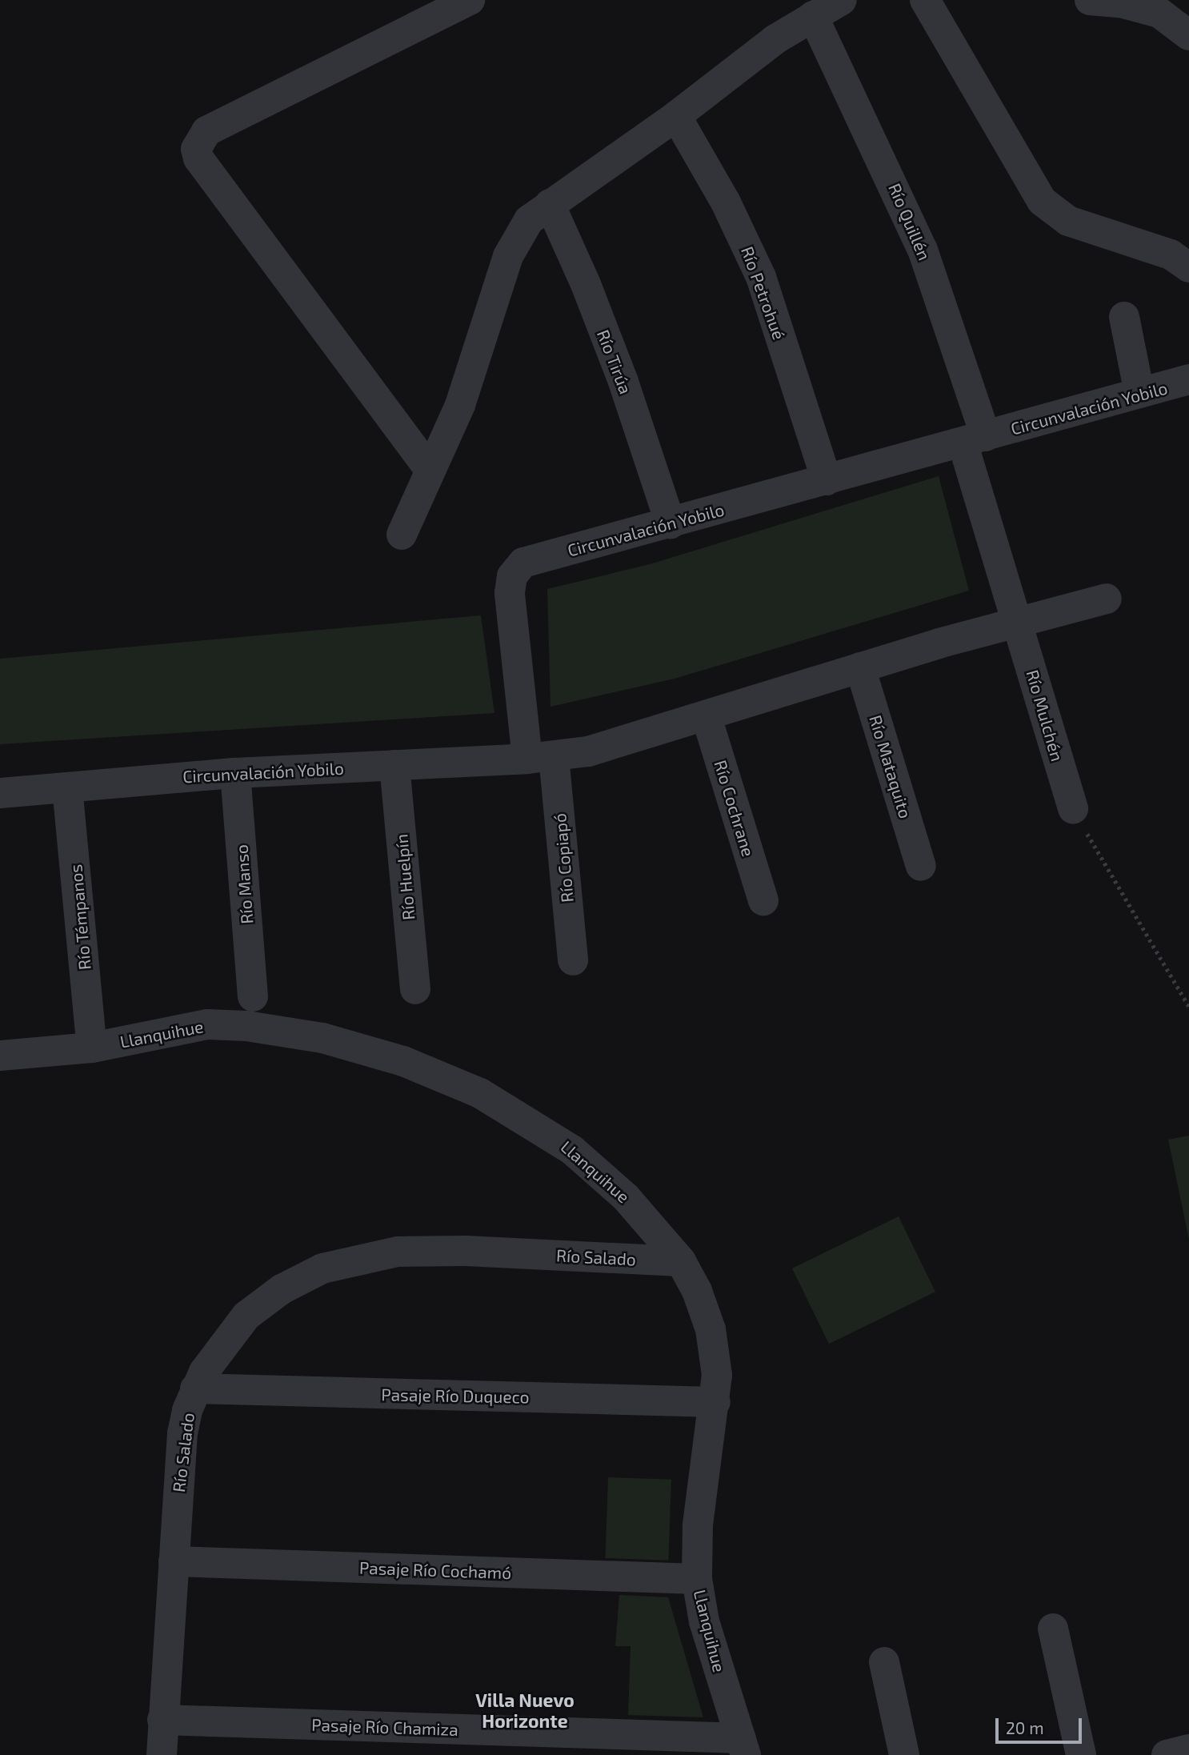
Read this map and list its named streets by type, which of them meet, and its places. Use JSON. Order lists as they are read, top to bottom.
{
  "streets": {
    "street": [
      "Río Quillén",
      "Río Petrohué",
      "Río Tirúa",
      "Circunvalación Yobilo",
      "Río Mulchén",
      "Río Mataquito",
      "Río Cochrane",
      "Río Copiapó",
      "Río Huelpín",
      "Río Manso",
      "Río Témpanos",
      "Llanquihue",
      "Río Salado",
      "Pasaje Río Duqueco",
      "Pasaje Río Cochamó",
      "Pasaje Río Chamiza"
    ]
  },
  "crossings": [
    ["Río Quillén", "Circunvalación Yobilo"],
    ["Río Petrohué", "Circunvalación Yobilo"],
    ["Río Tirúa", "Circunvalación Yobilo"],
    ["Circunvalación Yobilo", "Río Mulchén"],
    ["Circunvalación Yobilo", "Río Mataquito"],
    ["Circunvalación Yobilo", "Río Cochrane"],
    ["Circunvalación Yobilo", "Río Copiapó"],
    ["Circunvalación Yobilo", "Río Huelpín"],
    ["Circunvalación Yobilo", "Río Manso"],
    ["Circunvalación Yobilo", "Río Témpanos"],
    ["Río Témpanos", "Llanquihue"],
    ["Llanquihue", "Río Salado"],
    ["Llanquihue", "Pasaje Río Duqueco"],
    ["Llanquihue", "Pasaje Río Cochamó"],
    ["Llanquihue", "Pasaje Río Chamiza"],
    ["Río Salado", "Pasaje Río Duqueco"],
    ["Río Salado", "Pasaje Río Cochamó"],
    ["Río Salado", "Pasaje Río Chamiza"]
  ],
  "districts": ["Villa Nuevo Horizonte"],
  "scale_bar": "20 m"
}
